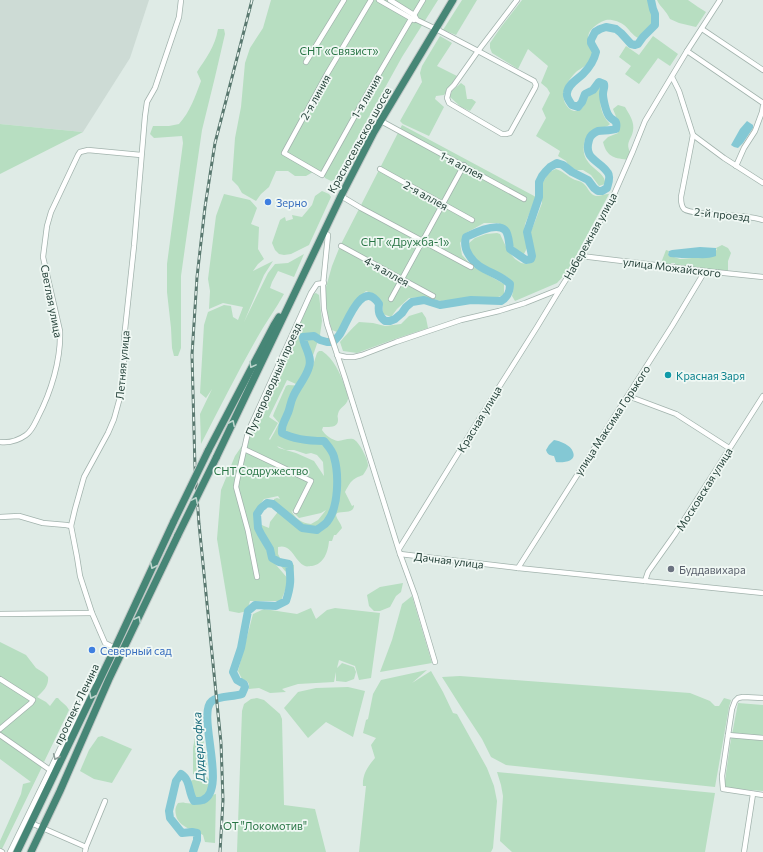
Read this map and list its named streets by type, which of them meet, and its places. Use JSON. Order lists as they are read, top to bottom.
{
  "streets": {
    "highway": ["Красносельское шоссе", "проспект Ленина"],
    "street": [
      "1-я линия",
      "2-я линия",
      "1-я аллея",
      "2-я аллея",
      "2-й проезд",
      "Набережная улица",
      "улица Можайского",
      "4-я аллея",
      "Светлая улица",
      "Летняя улица",
      "Путепроводный проезд",
      "Красная улица",
      "улица Максима Горького",
      "Московская улица",
      "Дачная улица"
    ]
  },
  "crossings": [
    ["1-я линия", "2-я линия"],
    ["Красносельское шоссе", "1-я аллея"],
    ["Красносельское шоссе", "Дачная улица"],
    ["Красносельское шоссе", "проспект Ленина"],
    ["2-й проезд", "Набережная улица"],
    ["Набережная улица", "улица Можайского"],
    ["Набережная улица", "Красная улица"],
    ["Набережная улица", "Дачная улица"],
    ["улица Можайского", "улица Максима Горького"],
    ["Светлая улица", "Летняя улица"],
    ["Летняя улица", "проспект Ленина"],
    ["Путепроводный проезд", "Дачная улица"],
    ["Красная улица", "Дачная улица"],
    ["улица Максима Горького", "Дачная улица"],
    ["Московская улица", "Дачная улица"]
  ],
  "water": ["Дудергофка"],
  "parks": [
    "СНТ «Связист»",
    "СНТ «Дружба-1»",
    "СНТ Содружество",
    "ОТ \"Локомотив\""
  ],
  "places": [
    "Зерно",
    "Красная Заря",
    "Буддавихара",
    "Северный сад"
  ]
}
